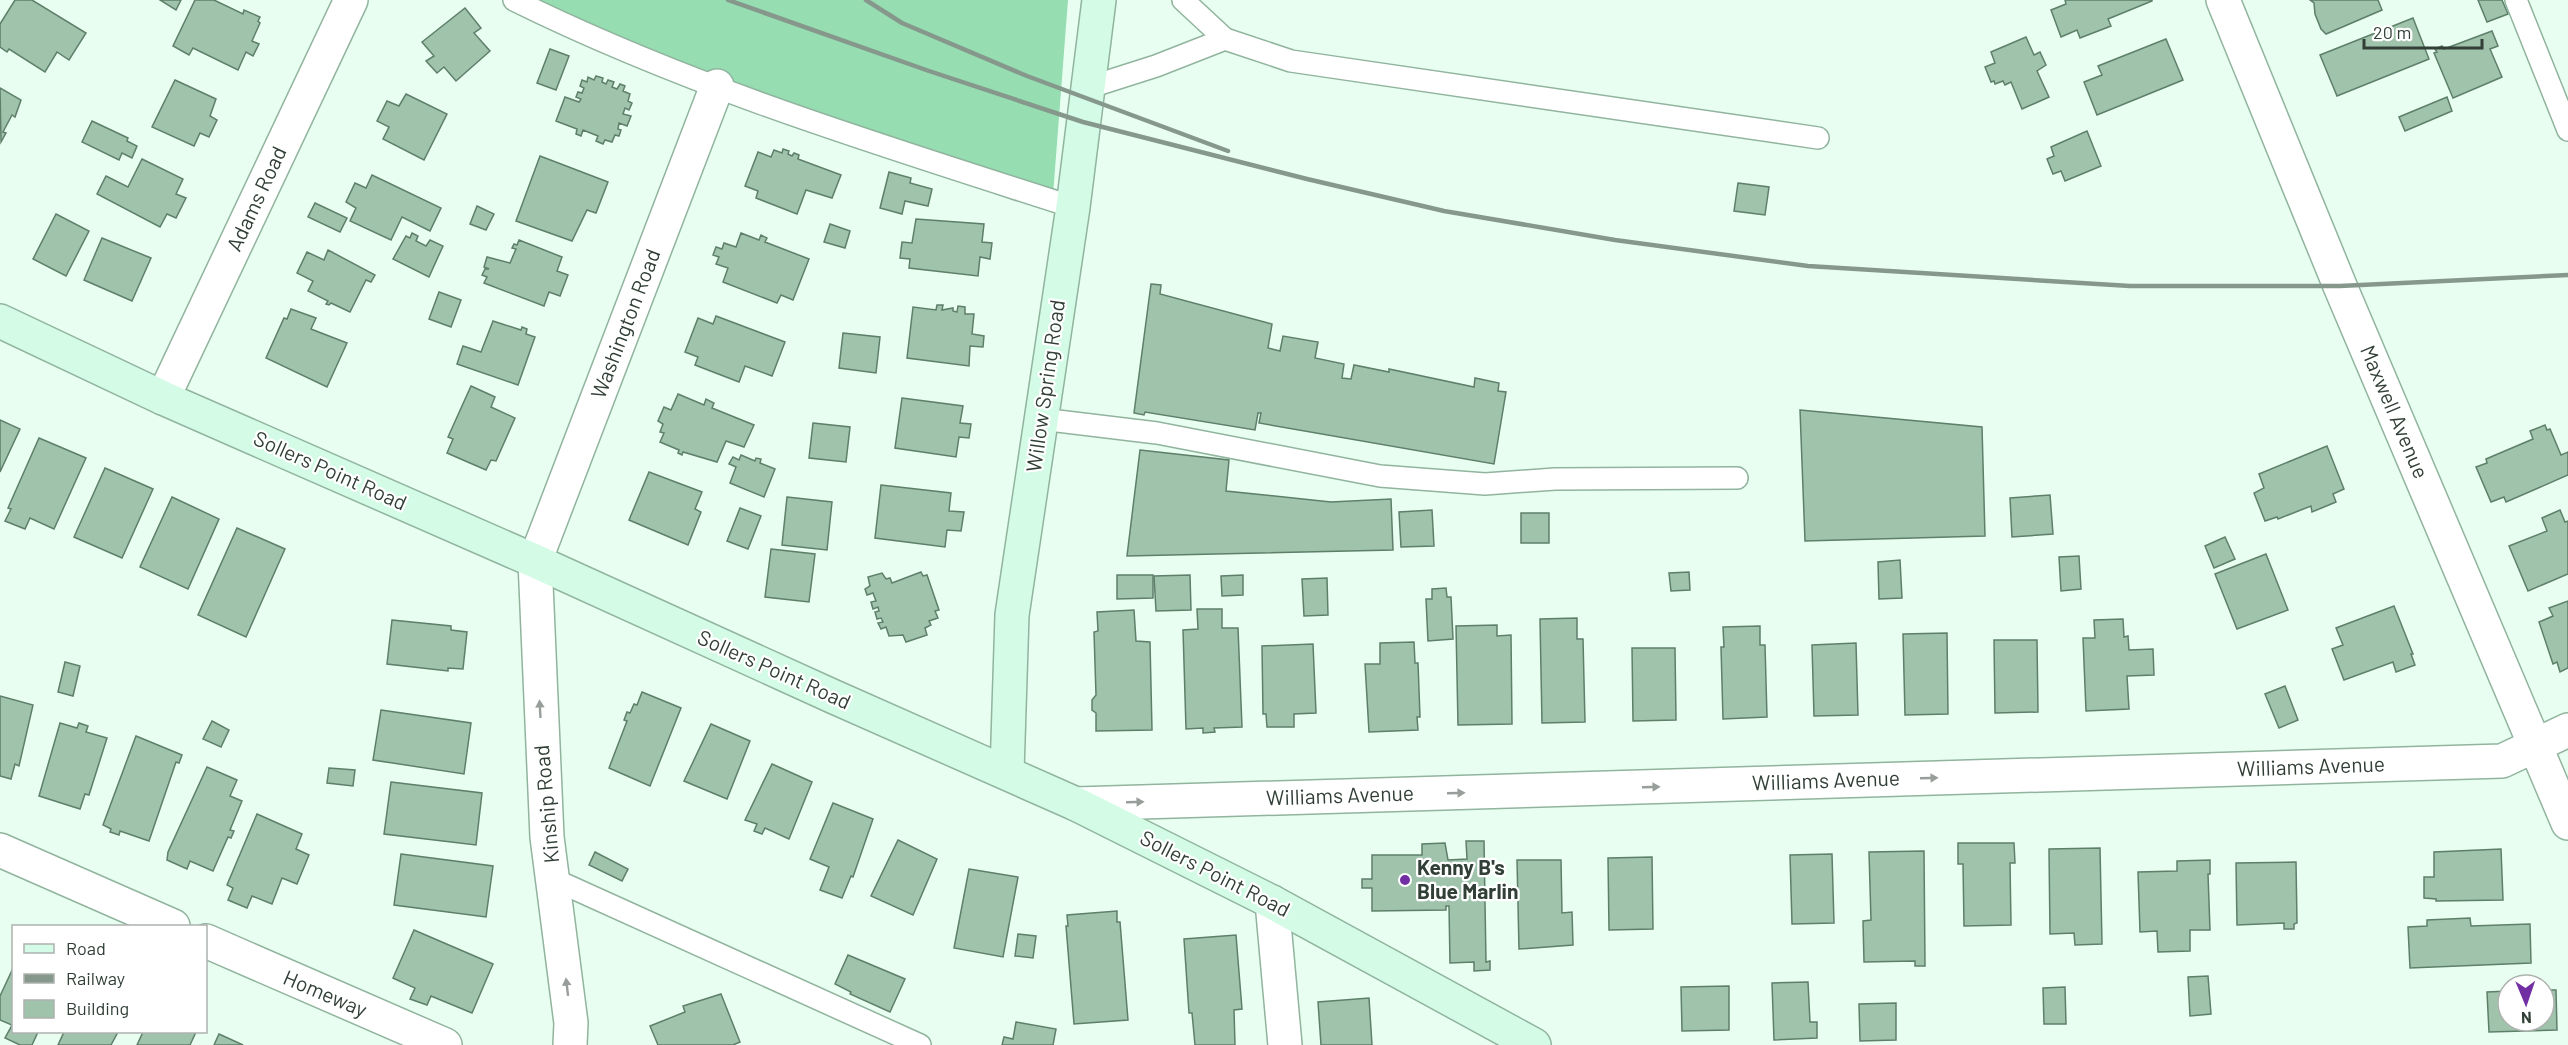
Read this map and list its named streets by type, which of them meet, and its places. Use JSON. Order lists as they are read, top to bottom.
{
  "streets": {
    "street": [
      "Adams Road",
      "Washington Road",
      "Willow Spring Road",
      "Maxwell Avenue",
      "Sollers Point Road",
      "Williams Avenue",
      "Kinship Road",
      "Homeway"
    ]
  },
  "crossings": [
    ["Adams Road", "Sollers Point Road"],
    ["Washington Road", "Sollers Point Road"],
    ["Washington Road", "Kinship Road"],
    ["Willow Spring Road", "Sollers Point Road"],
    ["Maxwell Avenue", "Williams Avenue"],
    ["Sollers Point Road", "Williams Avenue"],
    ["Sollers Point Road", "Kinship Road"]
  ],
  "one_way": ["Williams Avenue", "Kinship Road"],
  "places": ["Kenny B's Blue Marlin"],
  "legend": ["Road", "Railway", "Building"],
  "scale_bar": "20 m",
  "north": "bottom"
}
